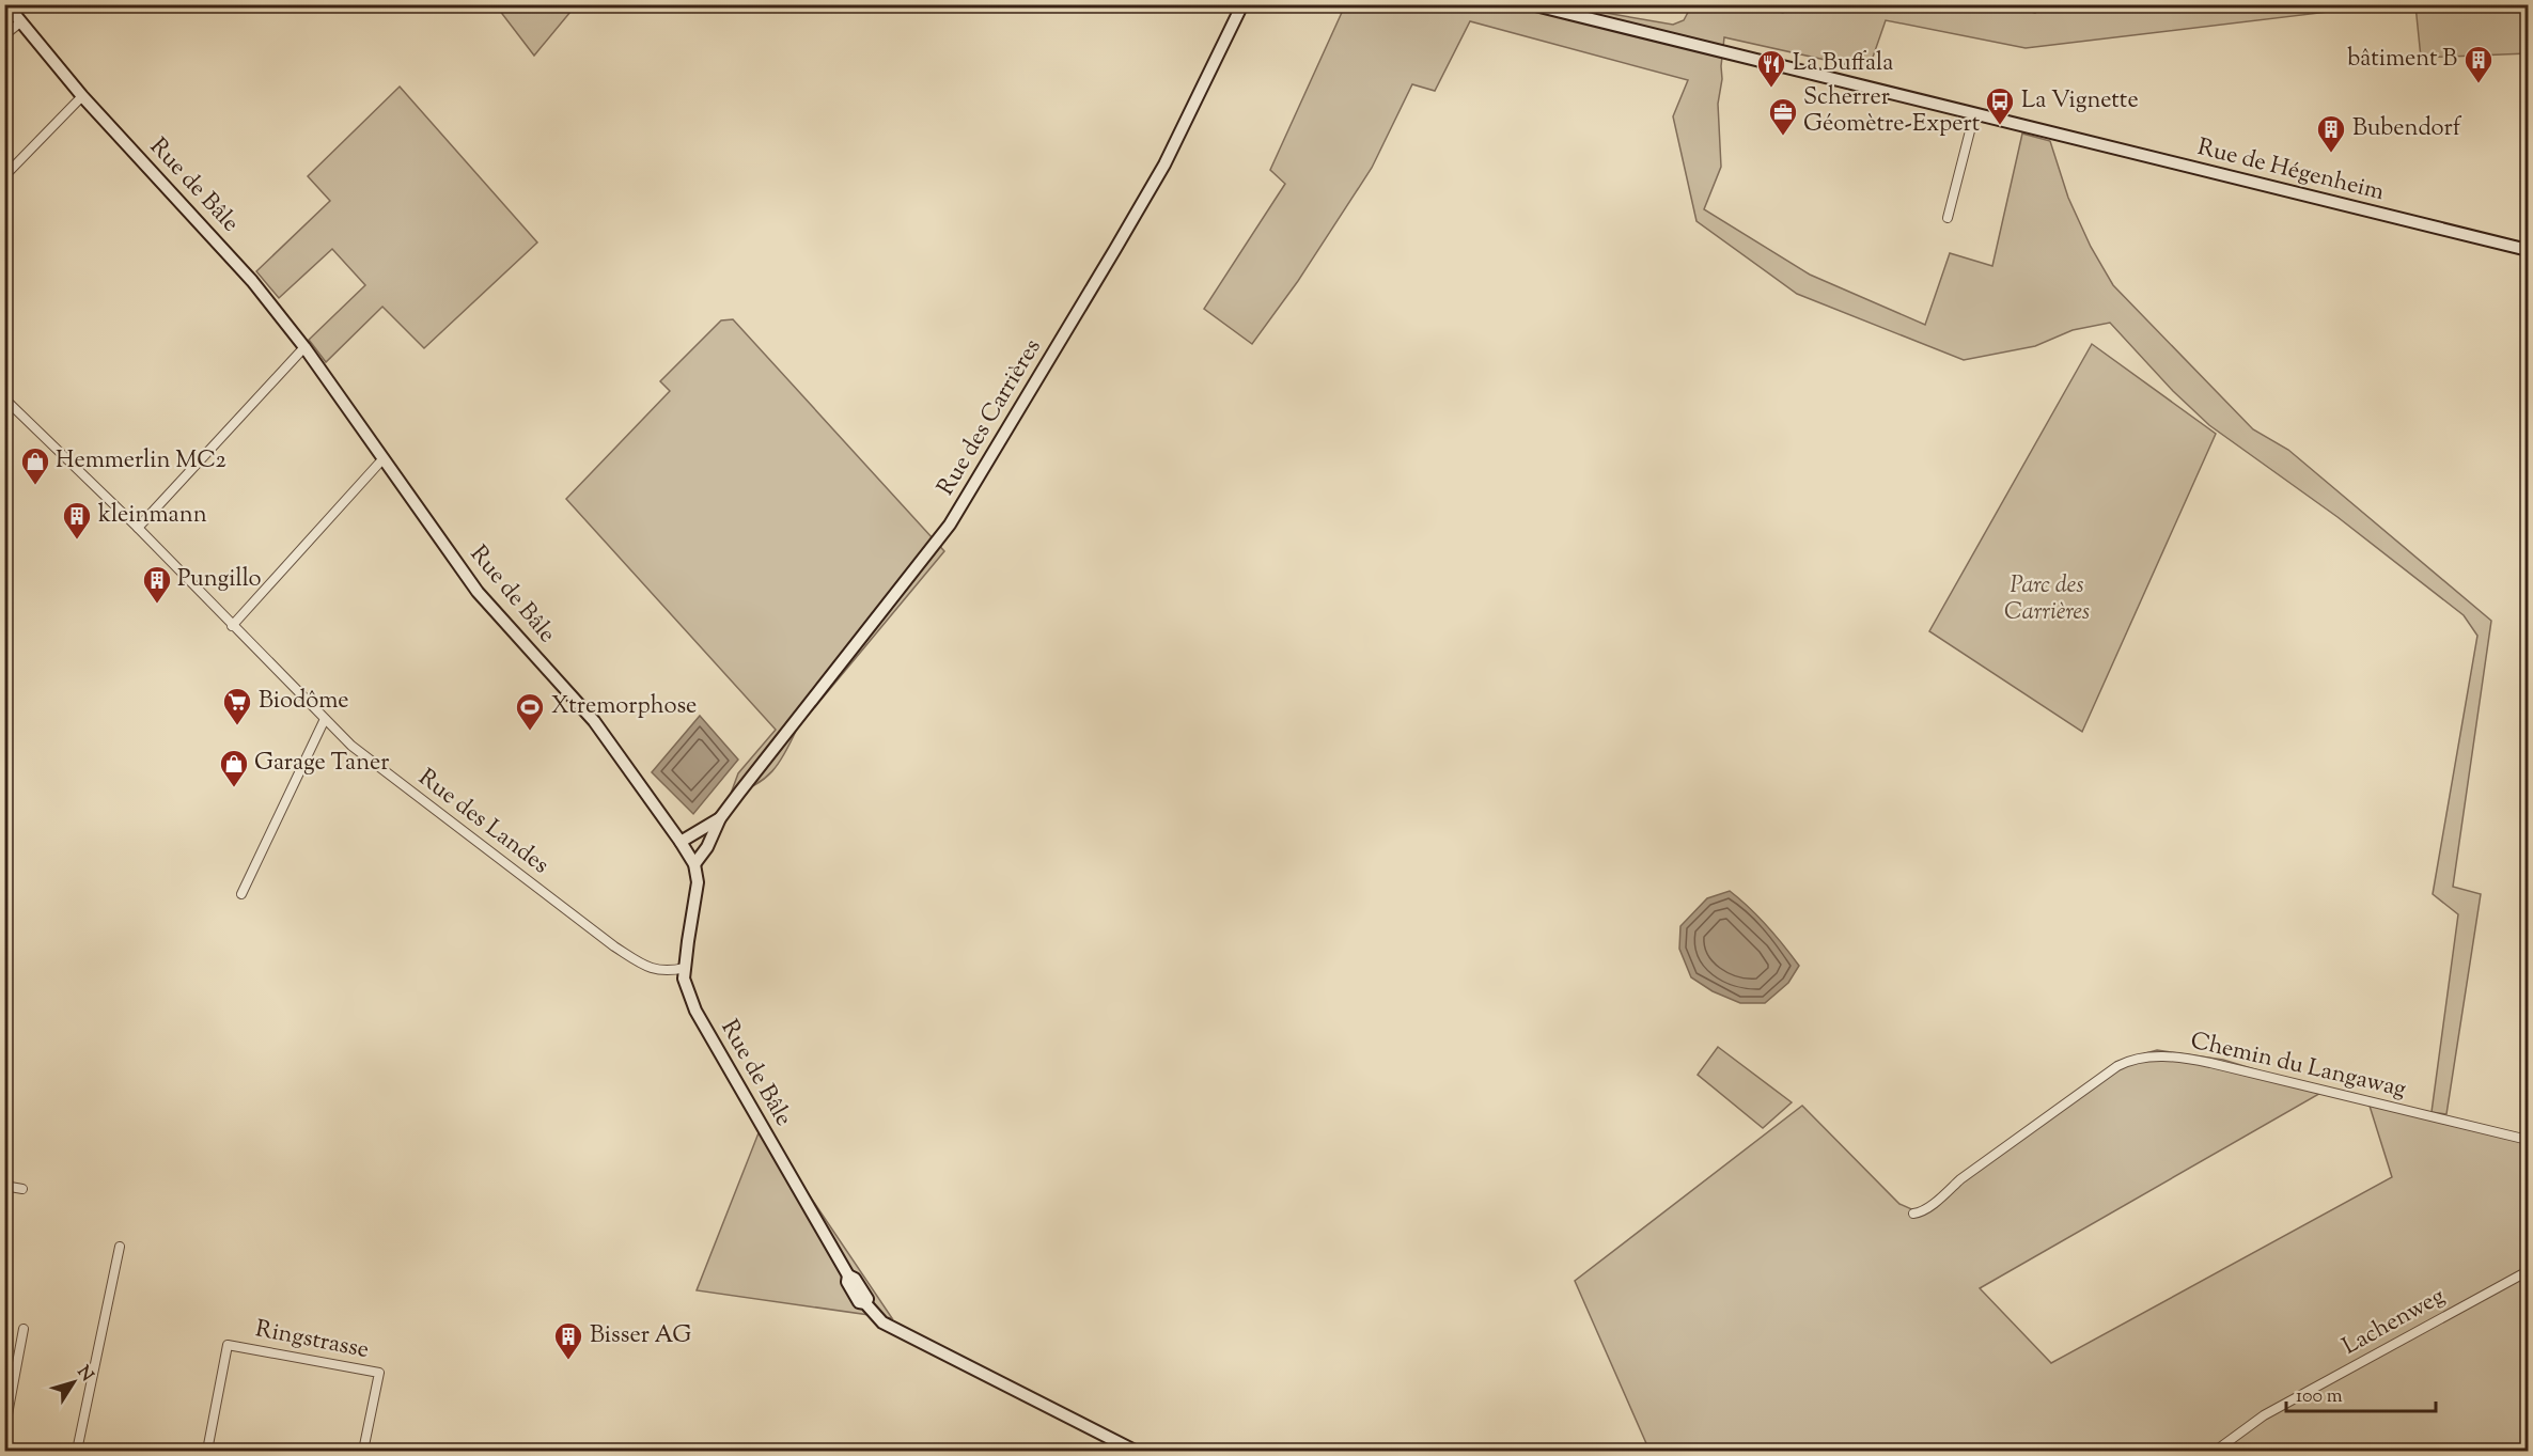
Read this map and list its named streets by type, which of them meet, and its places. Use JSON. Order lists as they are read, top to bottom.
{
  "streets": {
    "street": [
      "Rue de Hégenheim",
      "Rue de Bâle",
      "Rue des Carrières",
      "Rue des Landes",
      "Chemin du Langawag",
      "Lachenweg",
      "Ringstrasse"
    ]
  },
  "crossings": [
    ["Rue de Bâle", "Rue des Carrières"],
    ["Rue de Bâle", "Rue des Landes"]
  ],
  "parks": ["Parc des Carrières"],
  "places": {
    "building": [
      "bâtiment B",
      "Bubendorf",
      "kleinmann",
      "Pungillo",
      "Bisser AG"
    ],
    "restaurant": ["La Buffala"],
    "bus stop": ["La Vignette"],
    "office": ["Scherrer Géomètre-Expert"],
    "shop": ["Hemmerlin MC2", "Garage Taner"],
    "supermarket": ["Biodôme"],
    "sports": ["Xtremorphose"]
  },
  "scale_bar": "100 m",
  "north": "top right"
}
